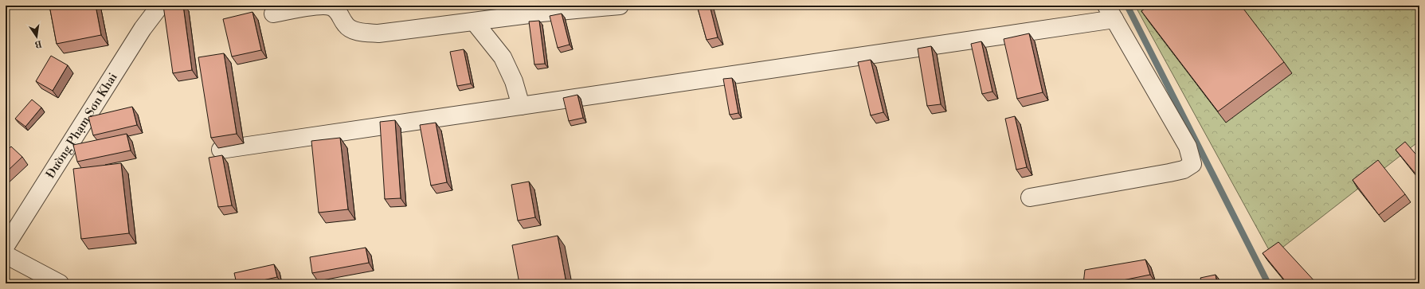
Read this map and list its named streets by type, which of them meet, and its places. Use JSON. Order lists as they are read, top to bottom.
{
  "streets": {
    "street": ["Đường Phạm Sơn Khai"]
  },
  "north": "bottom"
}
